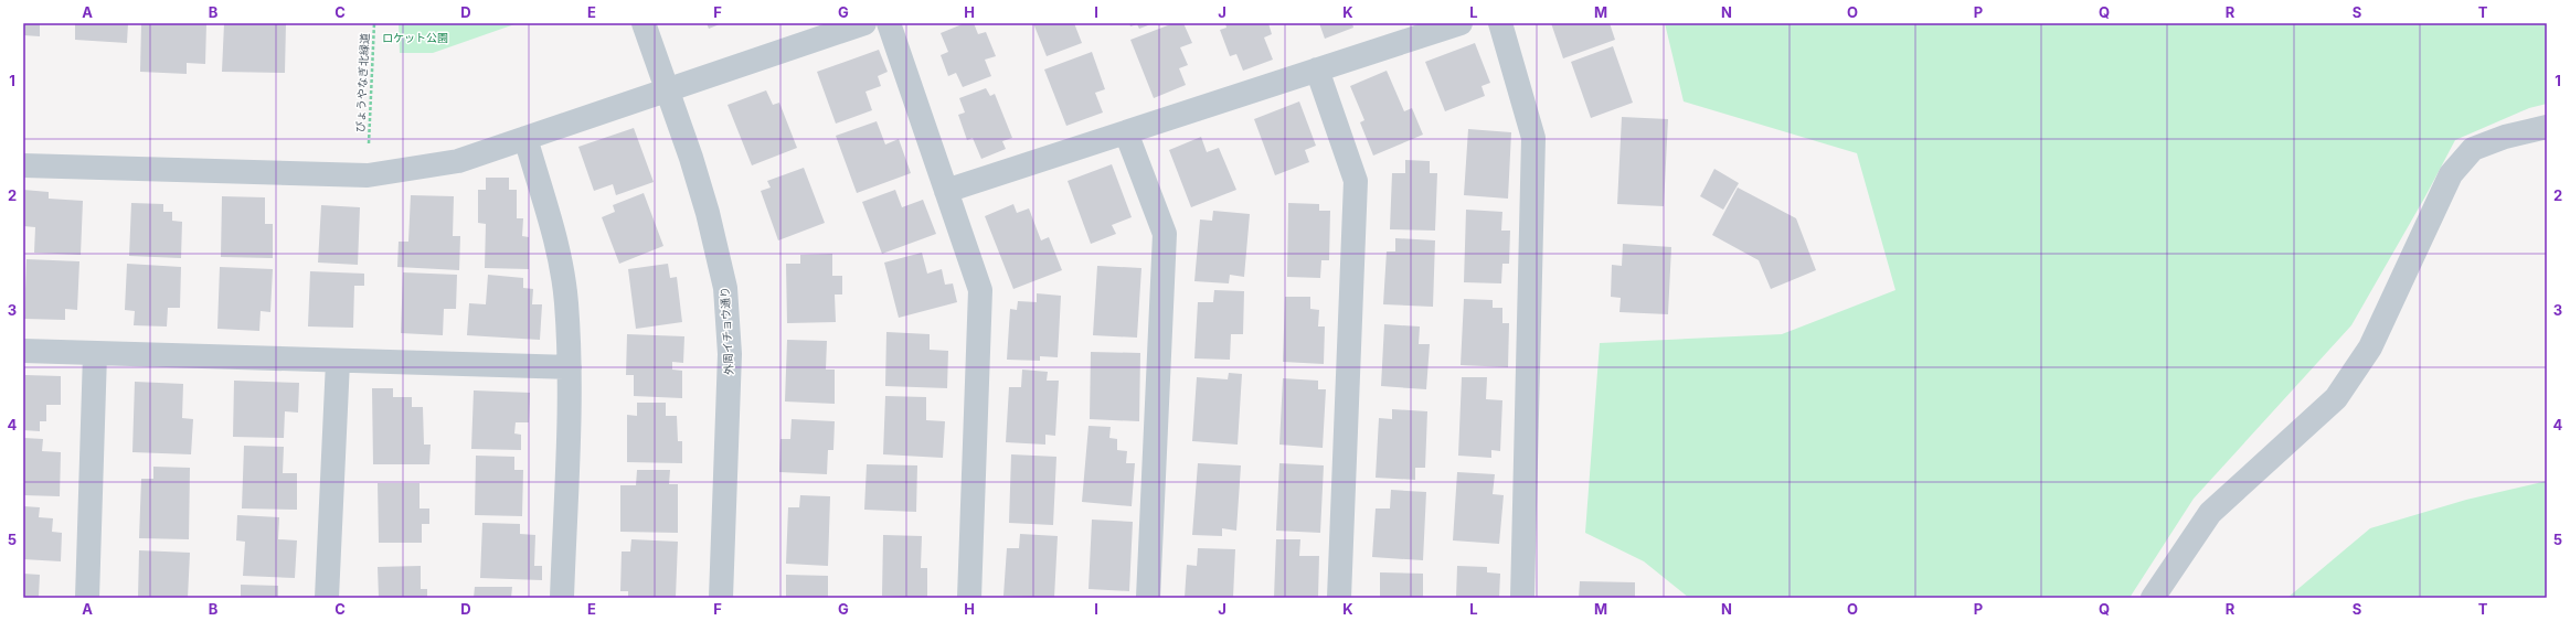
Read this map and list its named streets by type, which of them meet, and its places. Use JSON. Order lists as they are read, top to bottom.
{
  "streets": {
    "street": ["外周イチョウ通り"],
    "path": ["びょうやなぎ北緑道"]
  },
  "parks": ["ロケット公園"],
  "grid": {
    "columns": [
      "A",
      "B",
      "C",
      "D",
      "E",
      "F",
      "G",
      "H",
      "I",
      "J",
      "K",
      "L",
      "M",
      "N",
      "O",
      "P",
      "Q",
      "R",
      "S",
      "T"
    ],
    "rows": [
      "1",
      "2",
      "3",
      "4",
      "5"
    ]
  }
}
